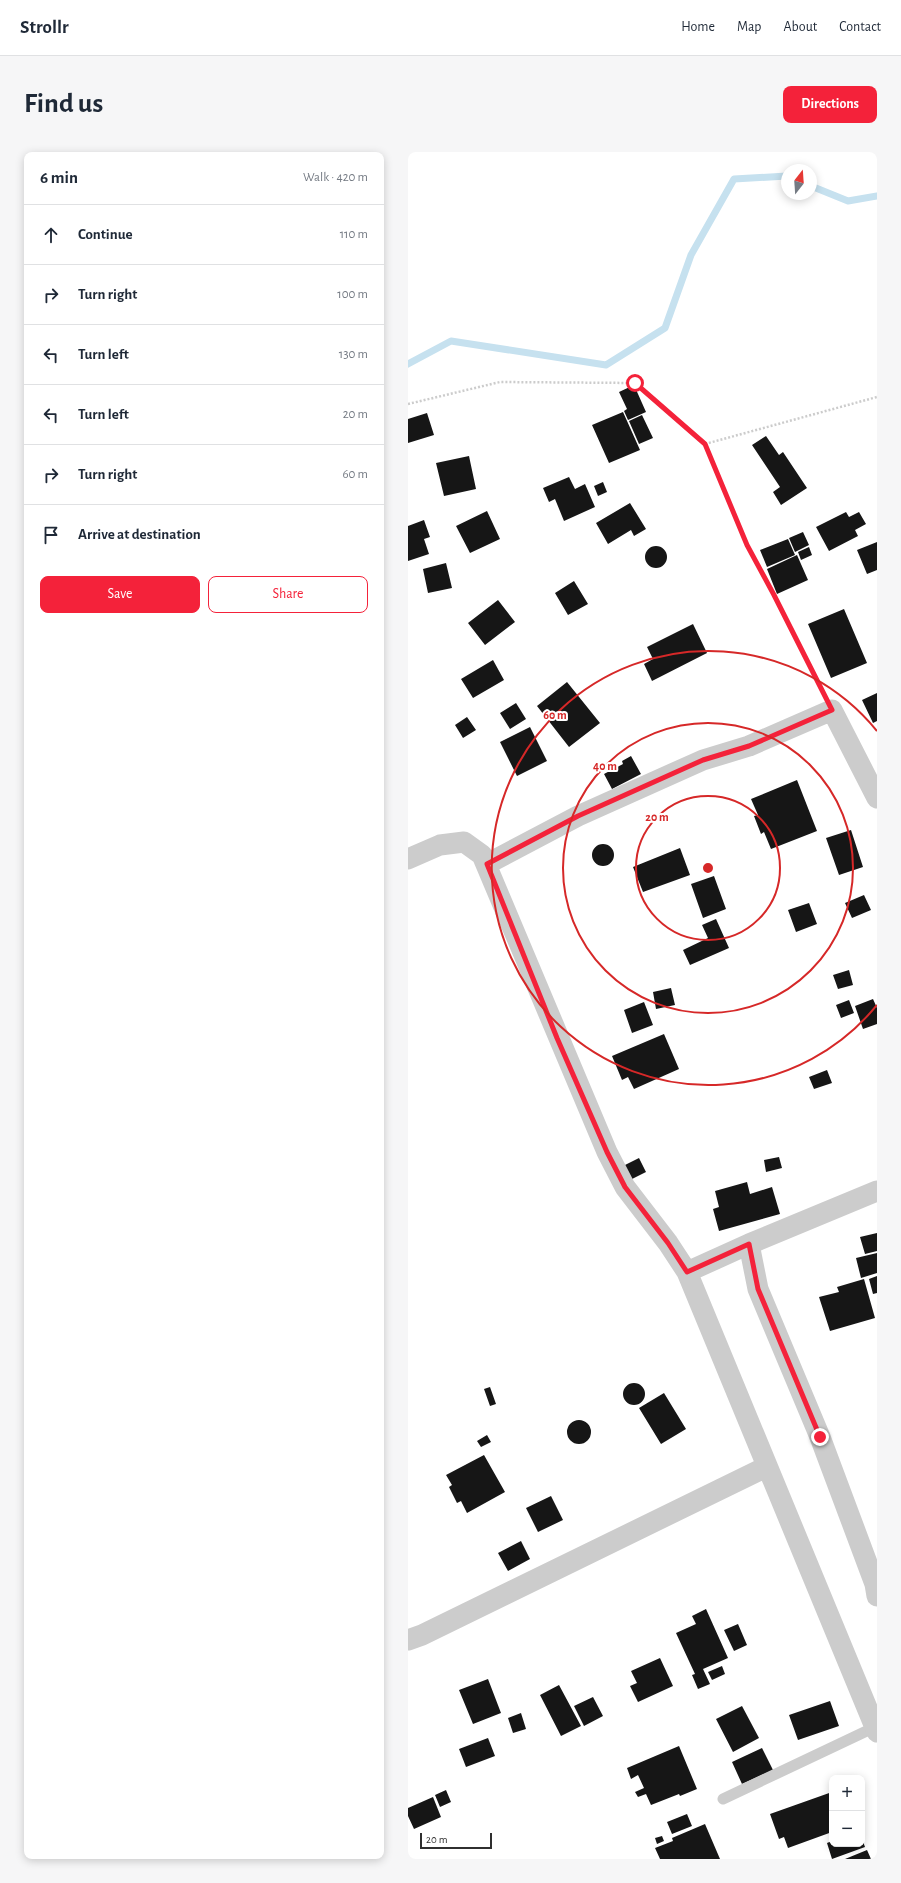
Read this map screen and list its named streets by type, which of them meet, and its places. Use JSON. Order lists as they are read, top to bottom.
{
  "scale_bar": "20 m",
  "north": "top",
  "page": {
    "header": "Strollr",
    "nav": [
      "Home",
      "Map",
      "About",
      "Contact"
    ],
    "buttons": [
      "Directions",
      ["Save", "Share"]
    ],
    "title": "Find us",
    "heading": ["6 min", "Walk · 420 m"],
    "list": [
      ["Continue", "110 m"],
      ["Turn right", "100 m"],
      ["Turn left", "130 m"],
      ["Turn left", "20 m"],
      ["Turn right", "60 m"],
      "Arrive at destination"
    ],
    "map_buttons": ["+", "−"],
    "scale": "20 m"
  },
  "rings": ["60 m", "40 m", "20 m"]
}
